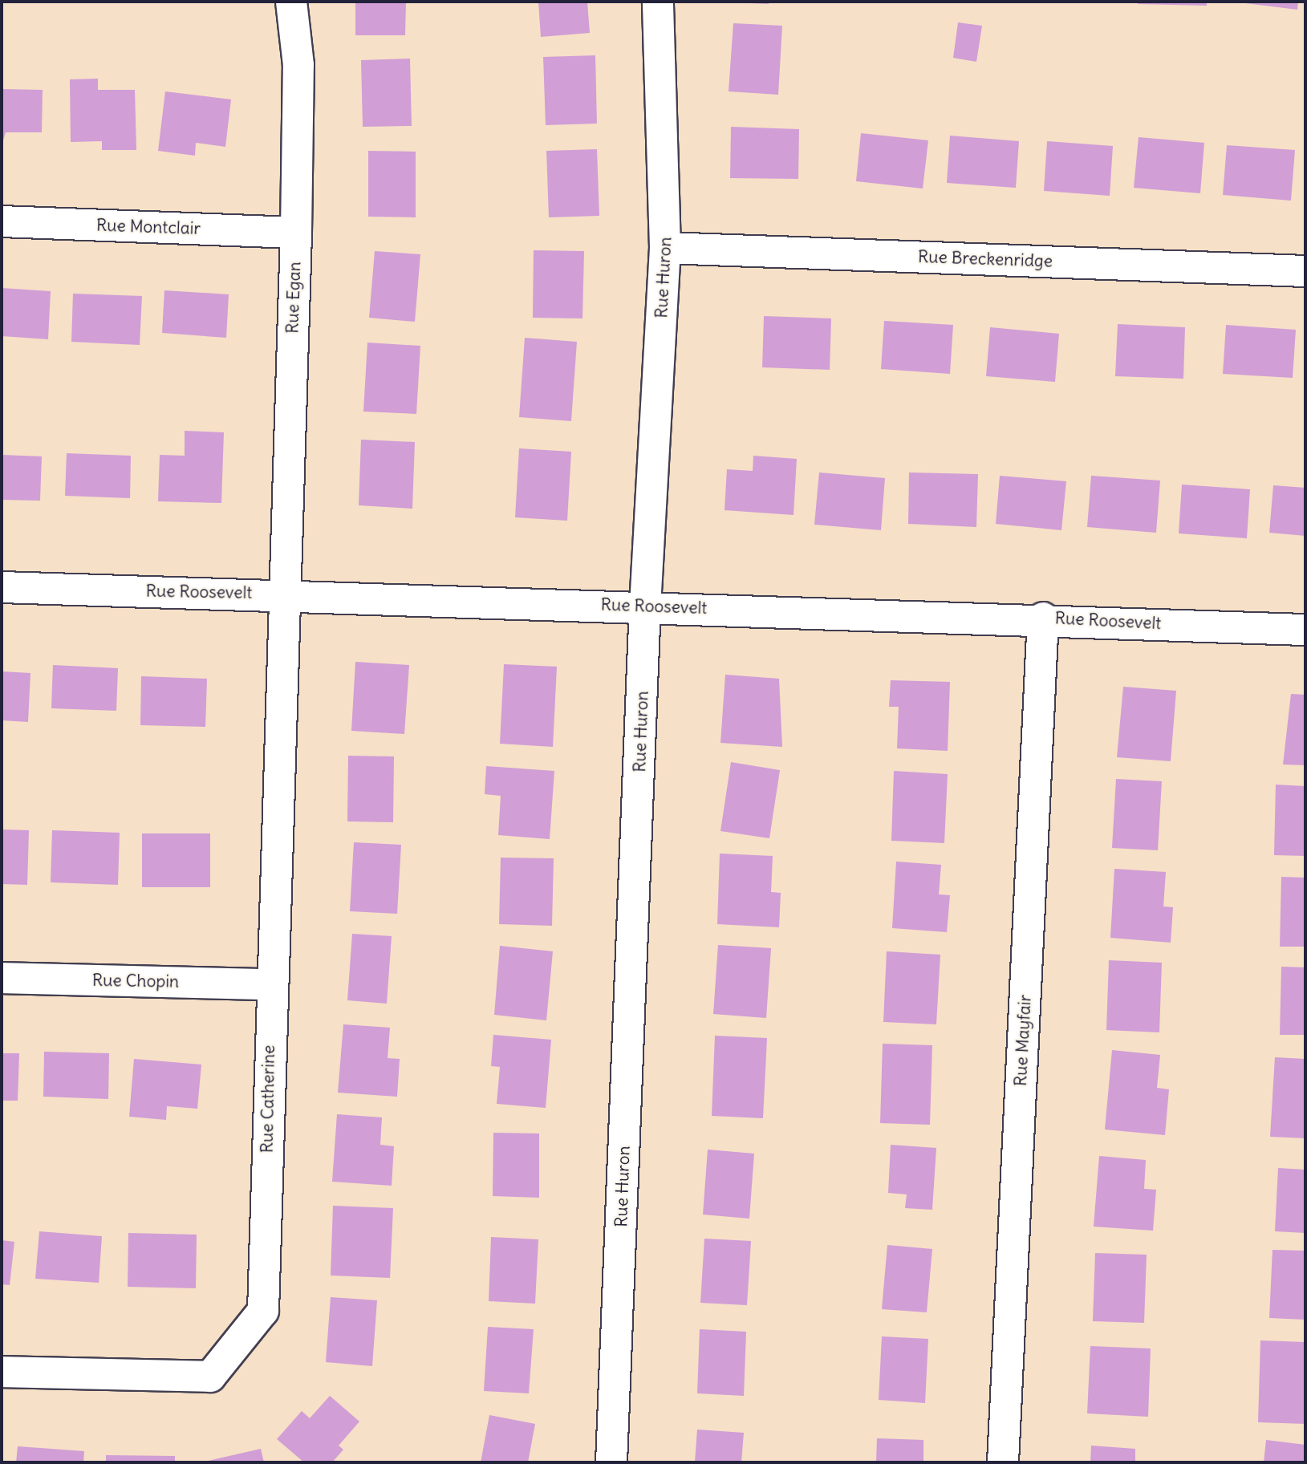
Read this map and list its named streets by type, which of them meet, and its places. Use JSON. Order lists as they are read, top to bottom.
{
  "streets": {
    "street": [
      "Rue Montclair",
      "Rue Breckenridge",
      "Rue Huron",
      "Rue Egan",
      "Rue Roosevelt",
      "Rue Chopin",
      "Rue Mayfair",
      "Rue Catherine"
    ]
  },
  "crossings": [
    ["Rue Montclair", "Rue Egan"],
    ["Rue Breckenridge", "Rue Huron"],
    ["Rue Huron", "Rue Roosevelt"],
    ["Rue Egan", "Rue Roosevelt"],
    ["Rue Egan", "Rue Catherine"],
    ["Rue Roosevelt", "Rue Mayfair"],
    ["Rue Roosevelt", "Rue Catherine"],
    ["Rue Chopin", "Rue Catherine"]
  ]
}
